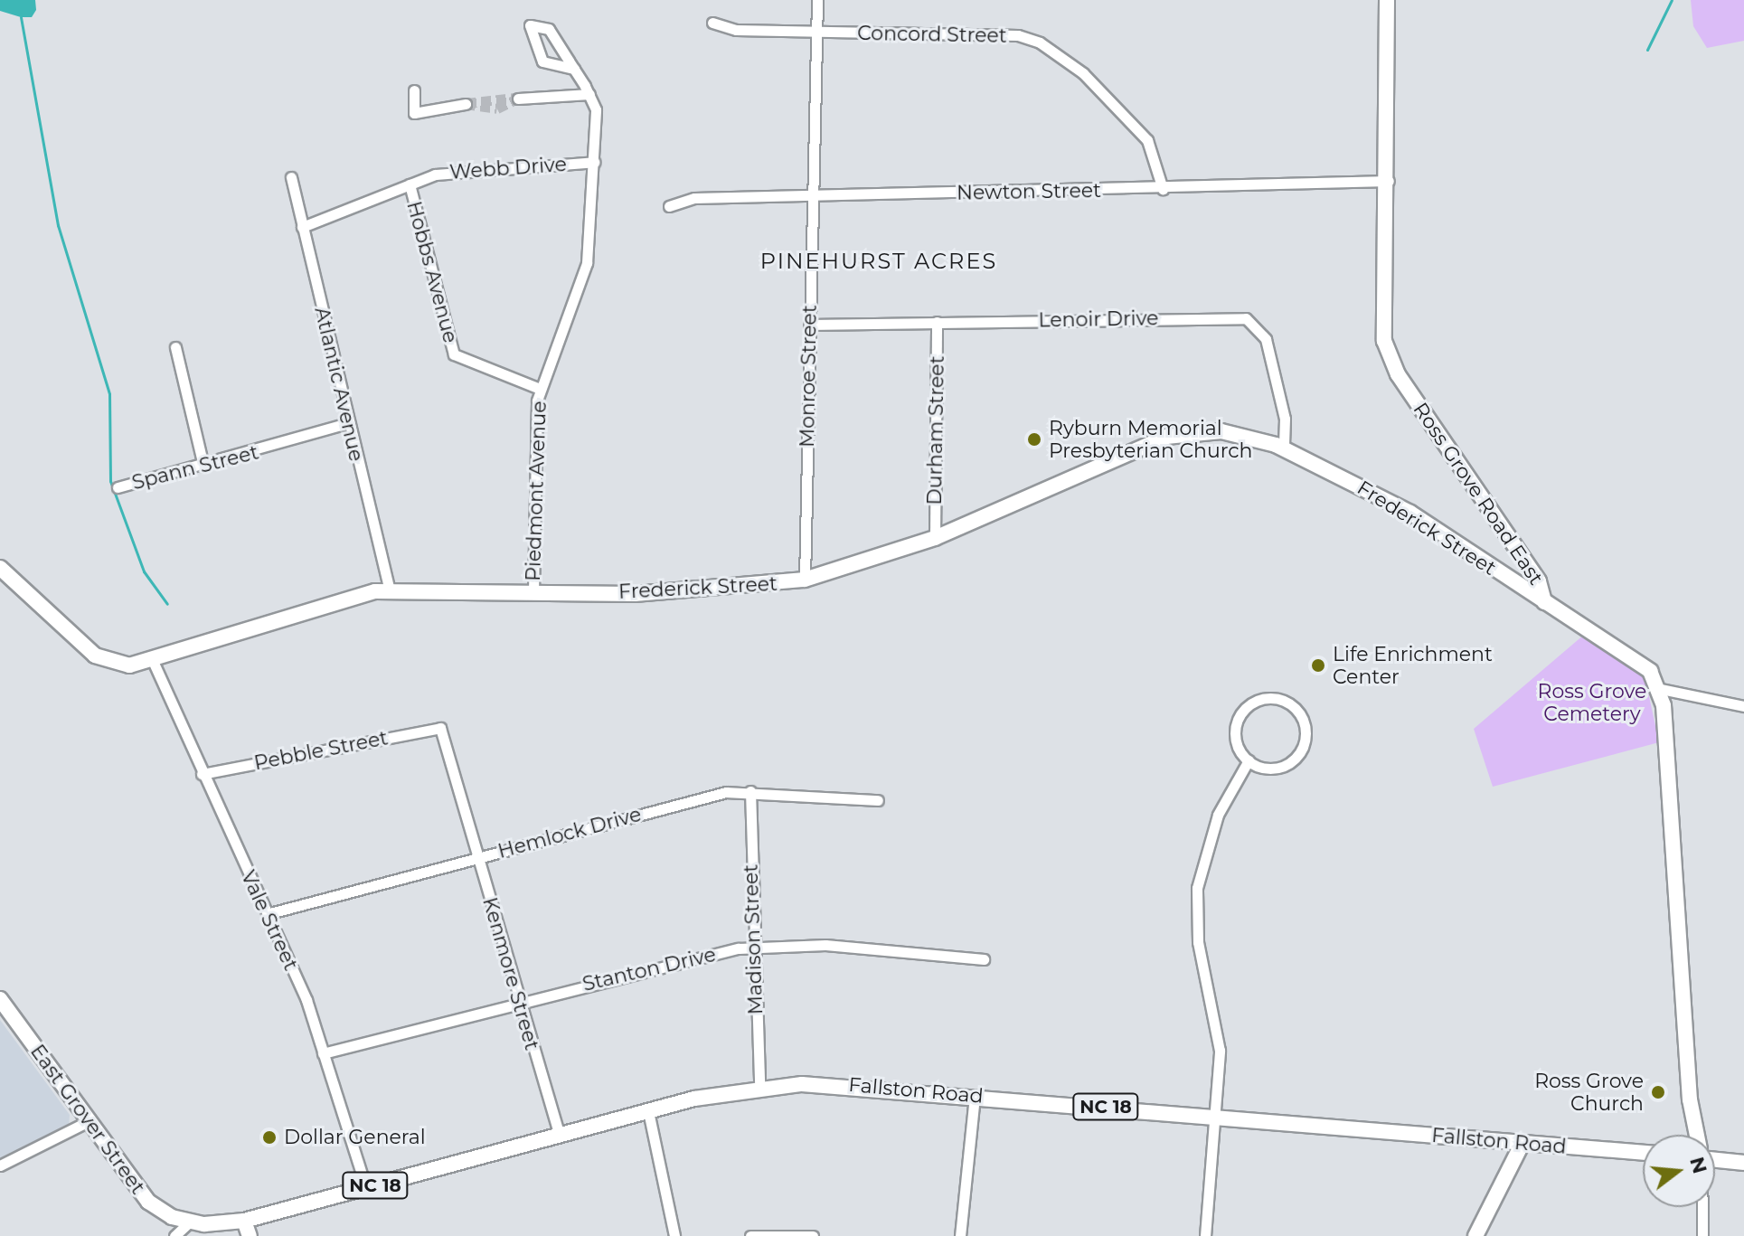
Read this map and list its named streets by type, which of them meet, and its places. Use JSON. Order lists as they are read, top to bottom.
{
  "streets": {
    "street": [
      "Concord Street",
      "Webb Drive",
      "Newton Street",
      "Hobbs Avenue",
      "Lenoir Drive",
      "Monroe Street",
      "Atlantic Avenue",
      "Durham Street",
      "Spann Street",
      "Piedmont Avenue",
      "Ross Grove Road East",
      "Frederick Street",
      "Pebble Street",
      "Hemlock Drive",
      "Vale Street",
      "Madison Street",
      "Stanton Drive",
      "Kenmore Street",
      "Fallston Road",
      "NC 18",
      "East Grover Street"
    ]
  },
  "crossings": [
    ["Concord Street", "Newton Street"],
    ["Concord Street", "Monroe Street"],
    ["Webb Drive", "Hobbs Avenue"],
    ["Webb Drive", "Atlantic Avenue"],
    ["Webb Drive", "Piedmont Avenue"],
    ["Newton Street", "Monroe Street"],
    ["Newton Street", "Ross Grove Road East"],
    ["Hobbs Avenue", "Piedmont Avenue"],
    ["Lenoir Drive", "Monroe Street"],
    ["Lenoir Drive", "Durham Street"],
    ["Lenoir Drive", "Frederick Street"],
    ["Monroe Street", "Frederick Street"],
    ["Atlantic Avenue", "Spann Street"],
    ["Atlantic Avenue", "Frederick Street"],
    ["Durham Street", "Frederick Street"],
    ["Piedmont Avenue", "Frederick Street"],
    ["Ross Grove Road East", "Frederick Street"],
    ["Frederick Street", "Vale Street"],
    ["Pebble Street", "Vale Street"],
    ["Pebble Street", "Kenmore Street"],
    ["Hemlock Drive", "Vale Street"],
    ["Hemlock Drive", "Madison Street"],
    ["Hemlock Drive", "Kenmore Street"],
    ["Vale Street", "Stanton Drive"],
    ["Vale Street", "Fallston Road"],
    ["Madison Street", "Stanton Drive"],
    ["Madison Street", "Fallston Road"],
    ["Stanton Drive", "Kenmore Street"],
    ["Kenmore Street", "Fallston Road"],
    ["Fallston Road", "East Grover Street"]
  ],
  "districts": ["PINEHURST ACRES"],
  "parks": ["Ross Grove Cemetery"],
  "places": [
    "Ryburn Memorial Presbyterian Church",
    "Life Enrichment Center",
    "Ross Grove Church",
    "Dollar General"
  ],
  "north": "right"
}
